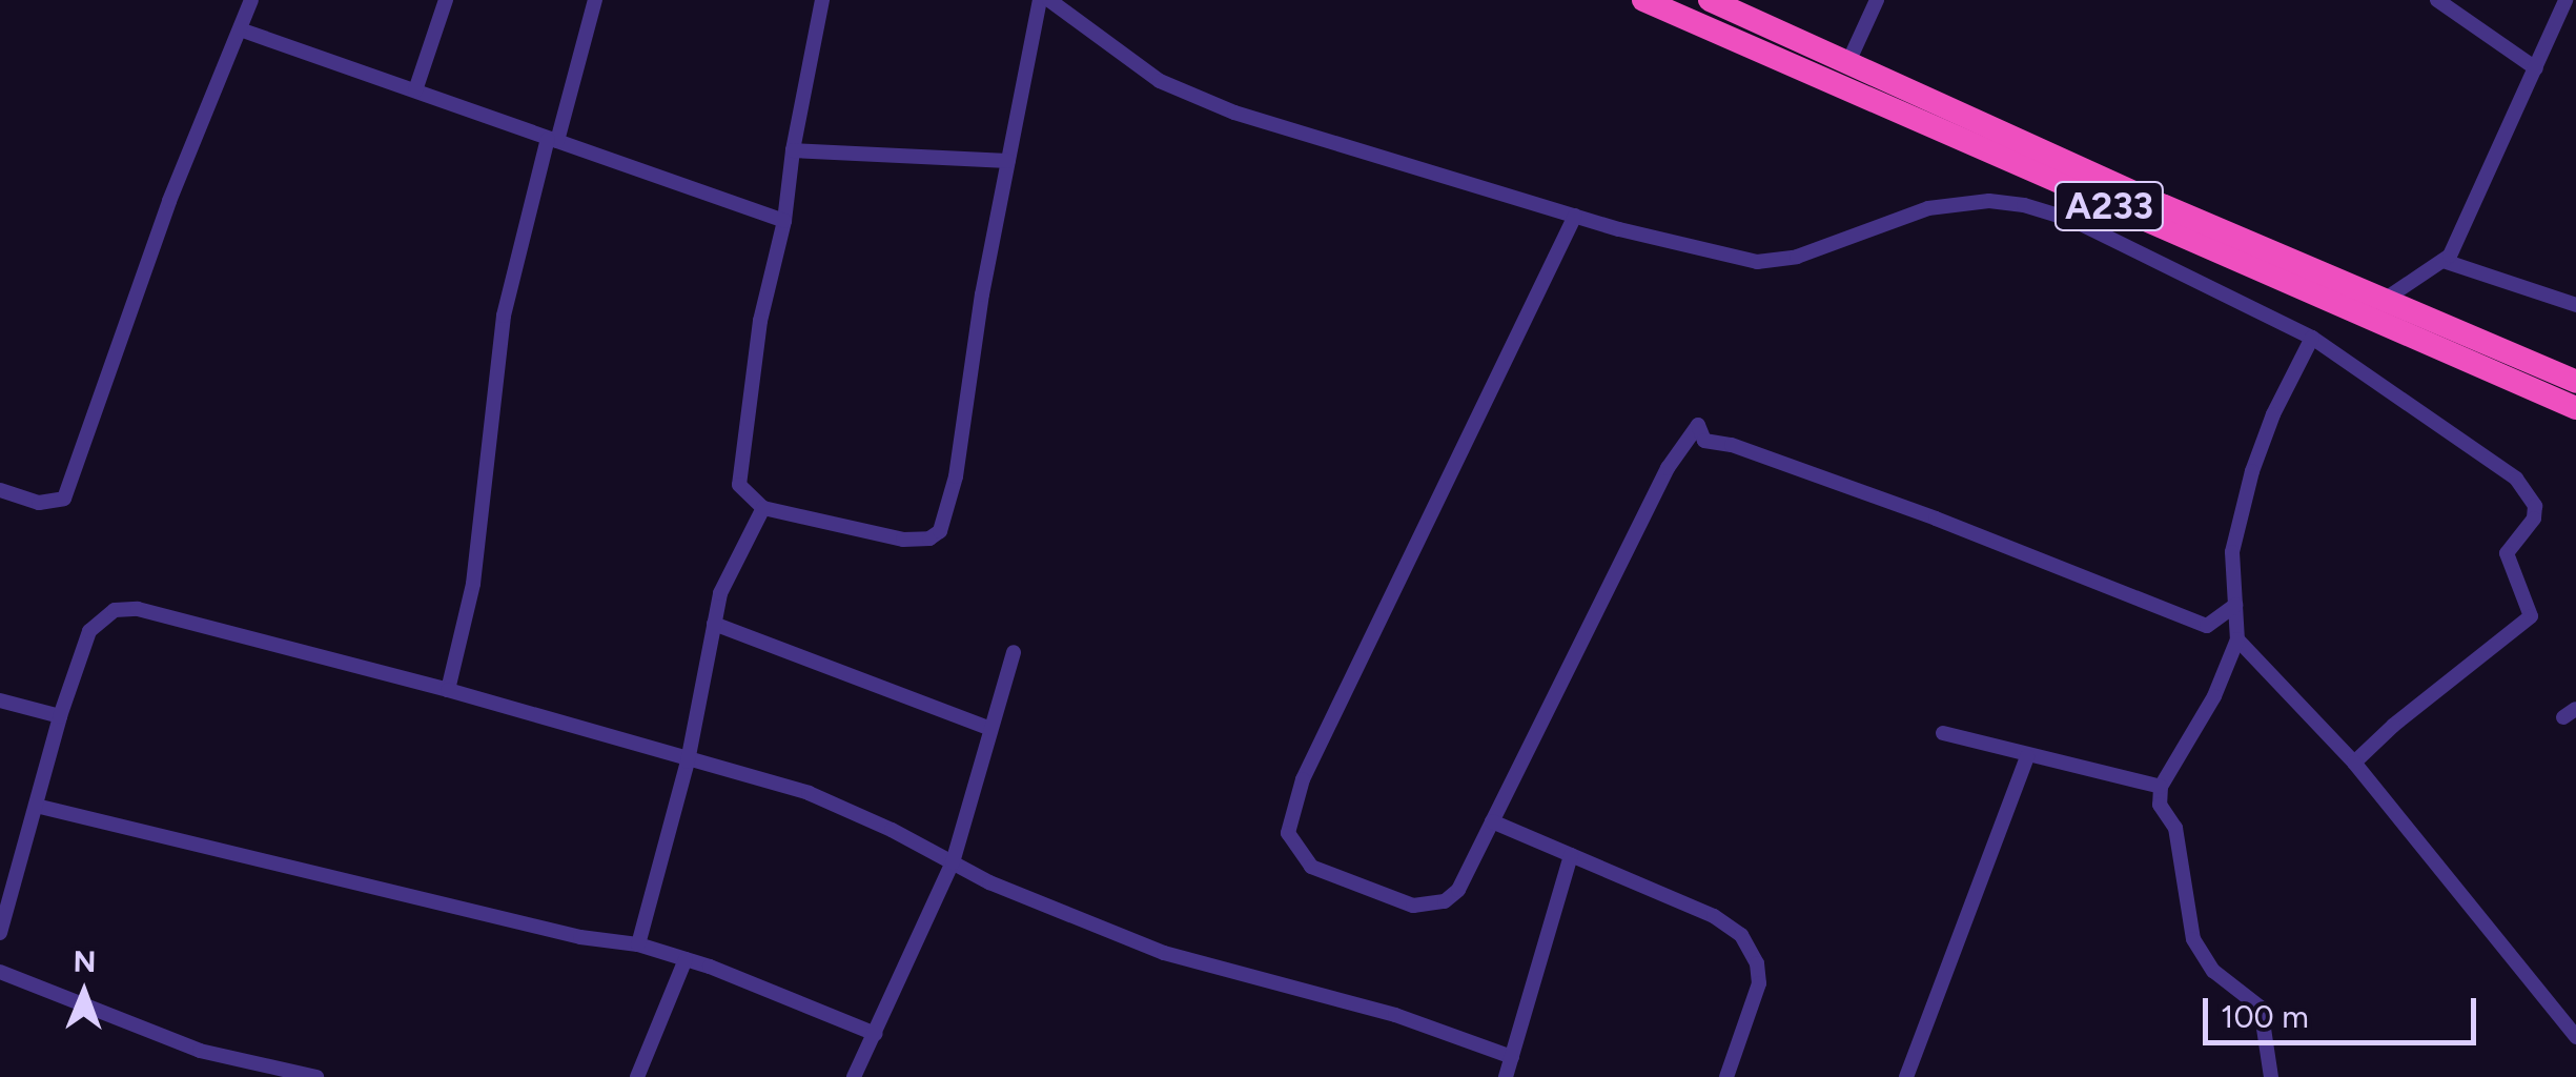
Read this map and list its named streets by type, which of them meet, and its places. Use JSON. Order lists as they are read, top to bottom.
{
  "streets": {
    "highway": ["A233"]
  },
  "scale_bar": "100 m",
  "north": "top"
}
